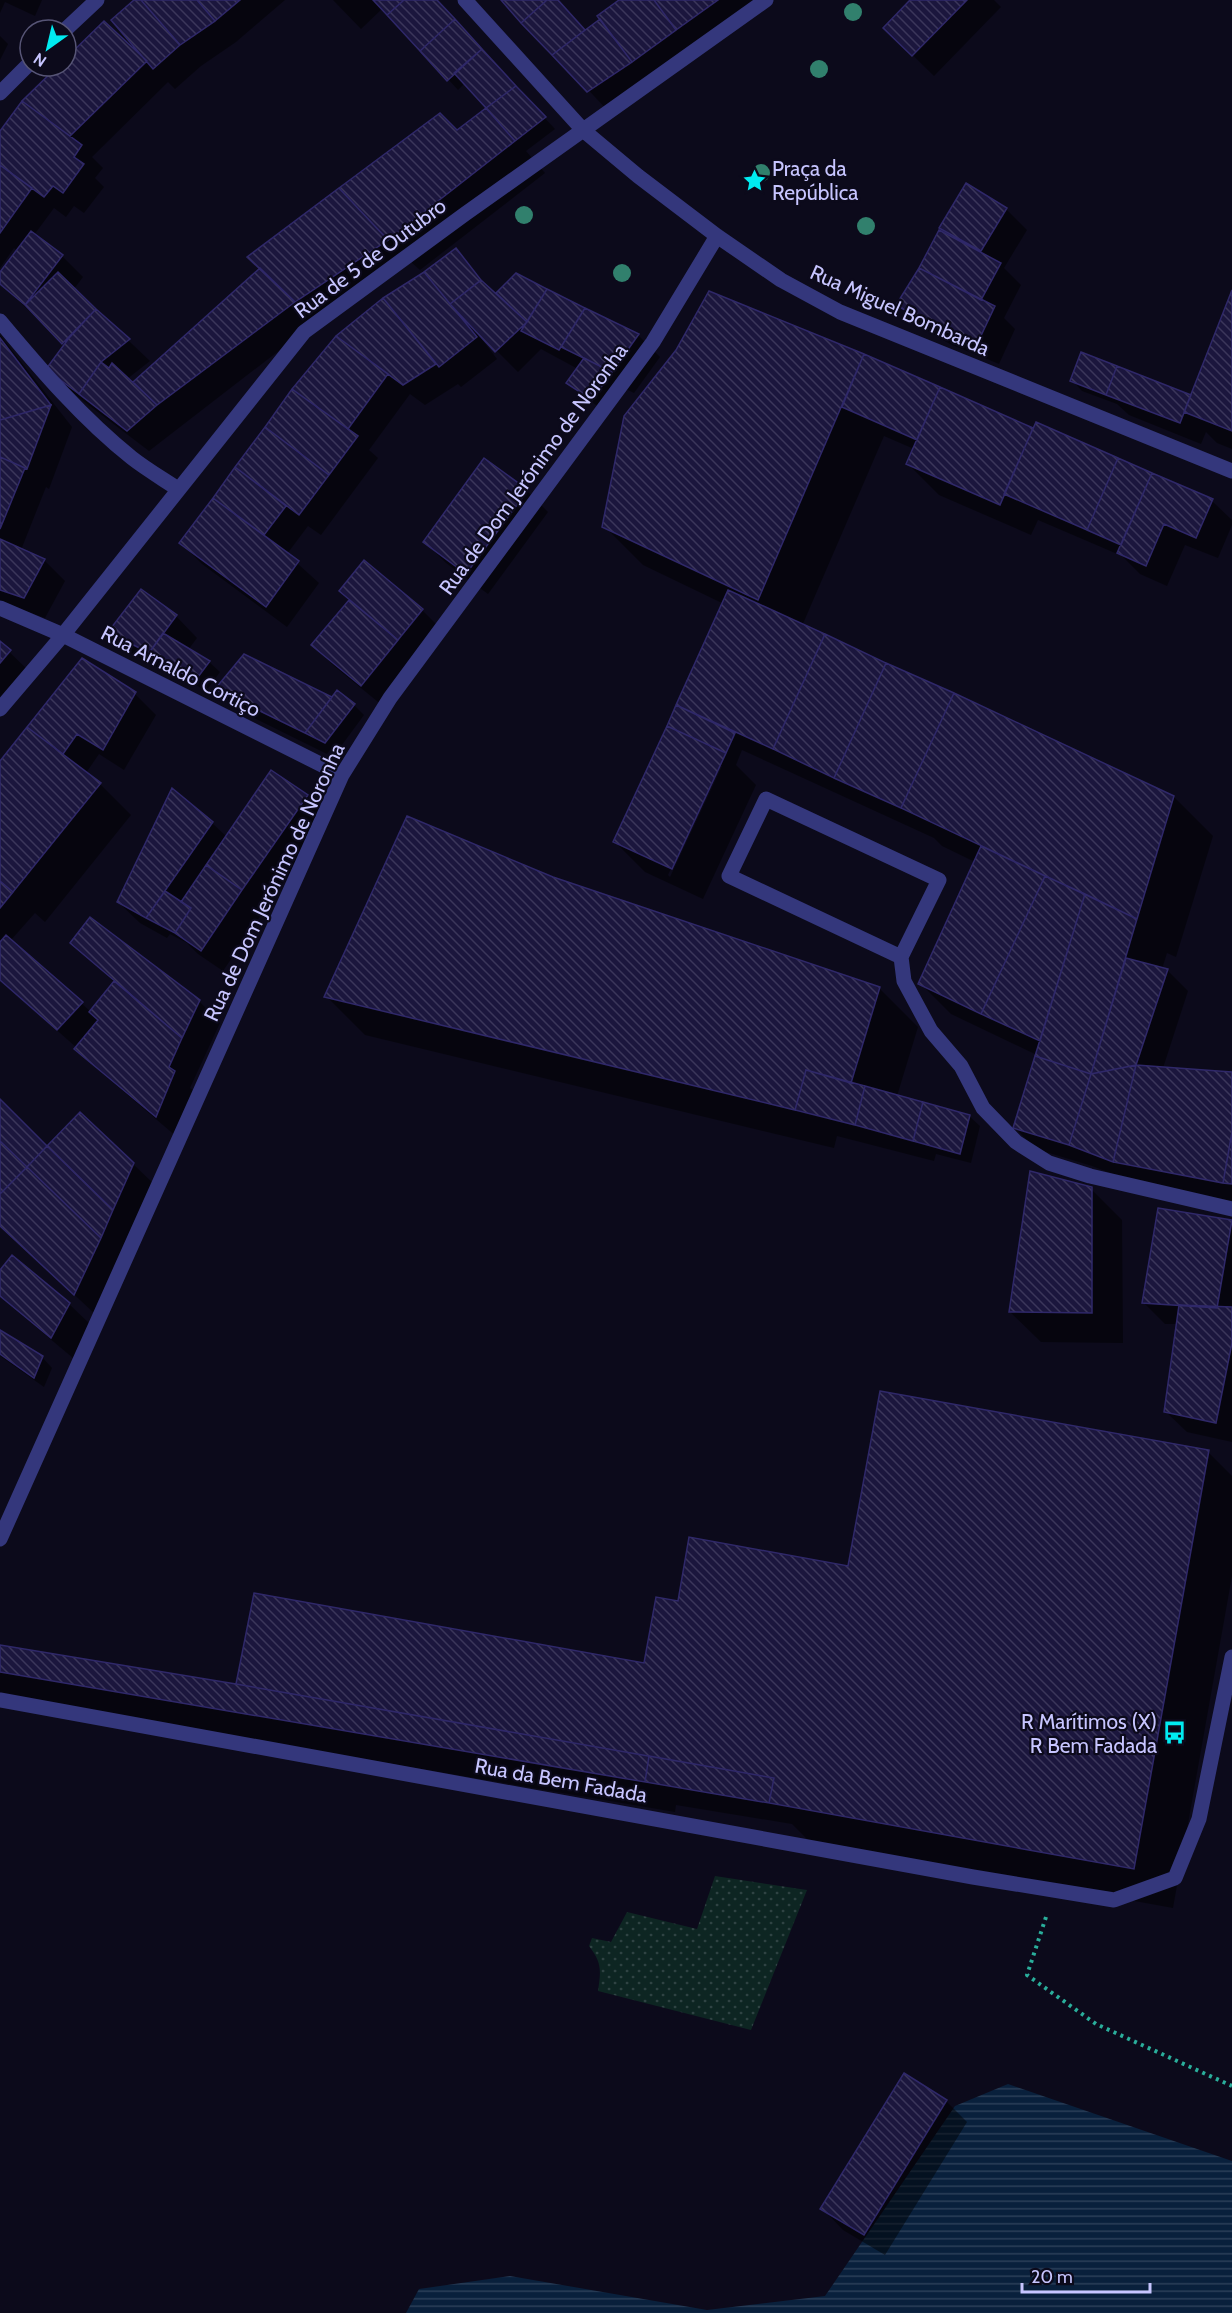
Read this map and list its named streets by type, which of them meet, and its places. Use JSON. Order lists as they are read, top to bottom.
{
  "streets": {
    "street": [
      "Rua de 5 de Outubro",
      "Rua Miguel Bombarda",
      "Rua de Dom Jerónimo de Noronha",
      "Rua Arnaldo Cortiço",
      "Rua da Bem Fadada"
    ]
  },
  "crossings": [
    ["Rua de 5 de Outubro", "Rua Miguel Bombarda"],
    ["Rua de 5 de Outubro", "Rua Arnaldo Cortiço"],
    ["Rua Miguel Bombarda", "Rua de Dom Jerónimo de Noronha"],
    ["Rua de Dom Jerónimo de Noronha", "Rua Arnaldo Cortiço"]
  ],
  "places": {
    "place": ["Praça da República"],
    "bus stop": ["R Marítimos (X) R Bem Fadada"]
  },
  "scale_bar": "20 m",
  "north": "bottom left"
}
